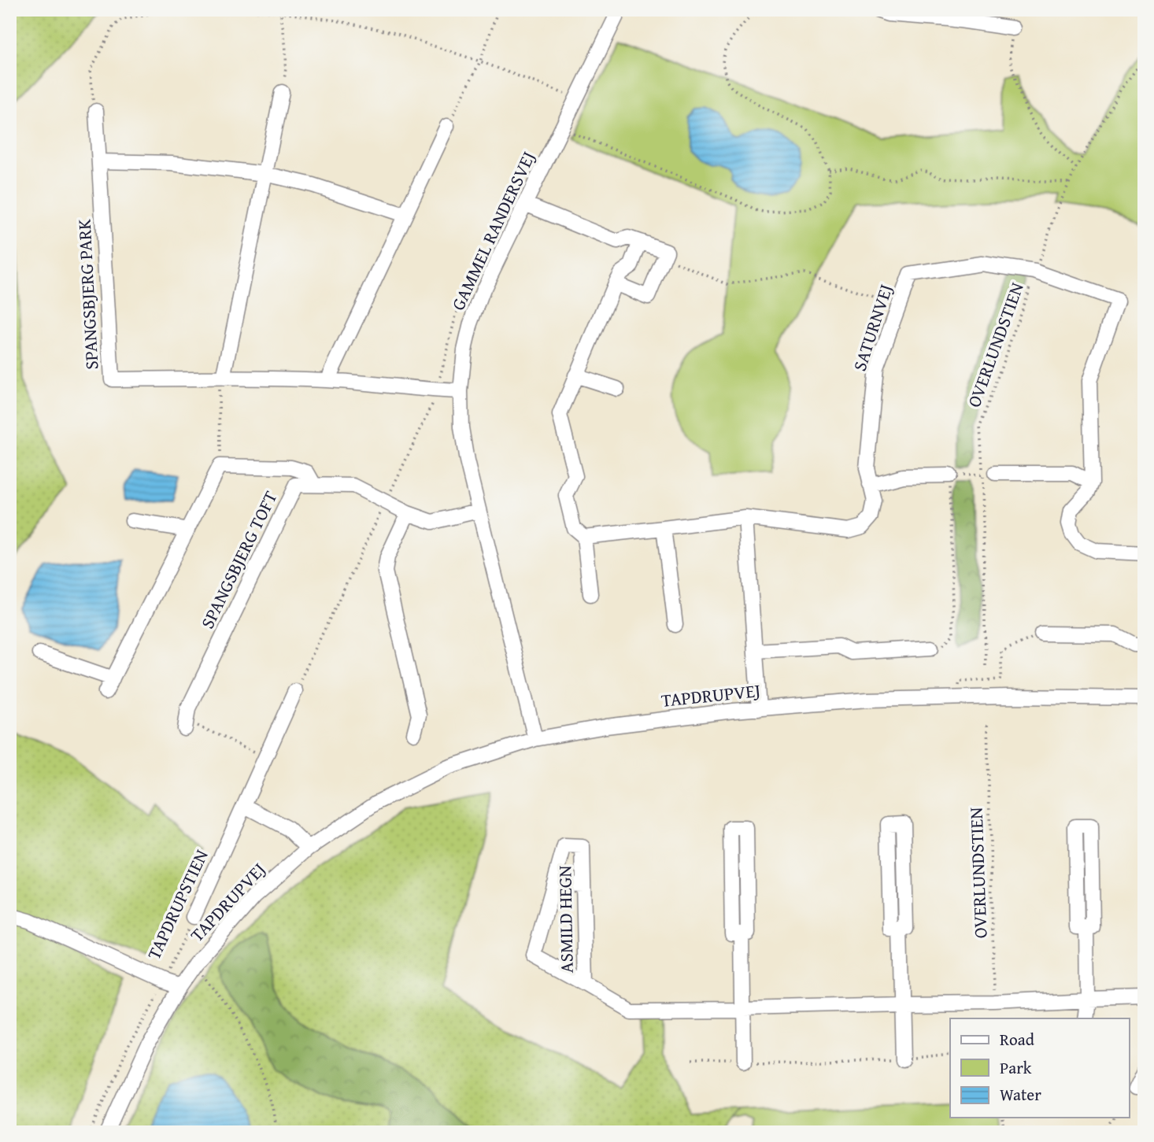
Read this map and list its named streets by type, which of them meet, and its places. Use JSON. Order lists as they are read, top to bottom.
{
  "streets": {
    "street": [
      "GAMMEL RANDERSVEJ",
      "SPANGSBJERG PARK",
      "SATURNVEJ",
      "SPANGSBJERG TOFT",
      "TAPDRUPVEJ",
      "TAPDRUPSTIEN",
      "ASMILD HEGN"
    ],
    "path": ["OVERLUNDSTIEN"]
  },
  "crossings": [
    ["GAMMEL RANDERSVEJ", "SPANGSBJERG PARK"],
    ["GAMMEL RANDERSVEJ", "SPANGSBJERG TOFT"],
    ["GAMMEL RANDERSVEJ", "TAPDRUPVEJ"],
    ["SATURNVEJ", "OVERLUNDSTIEN"],
    ["OVERLUNDSTIEN", "ASMILD HEGN"]
  ],
  "legend": ["Road", "Park", "Water"]
}
